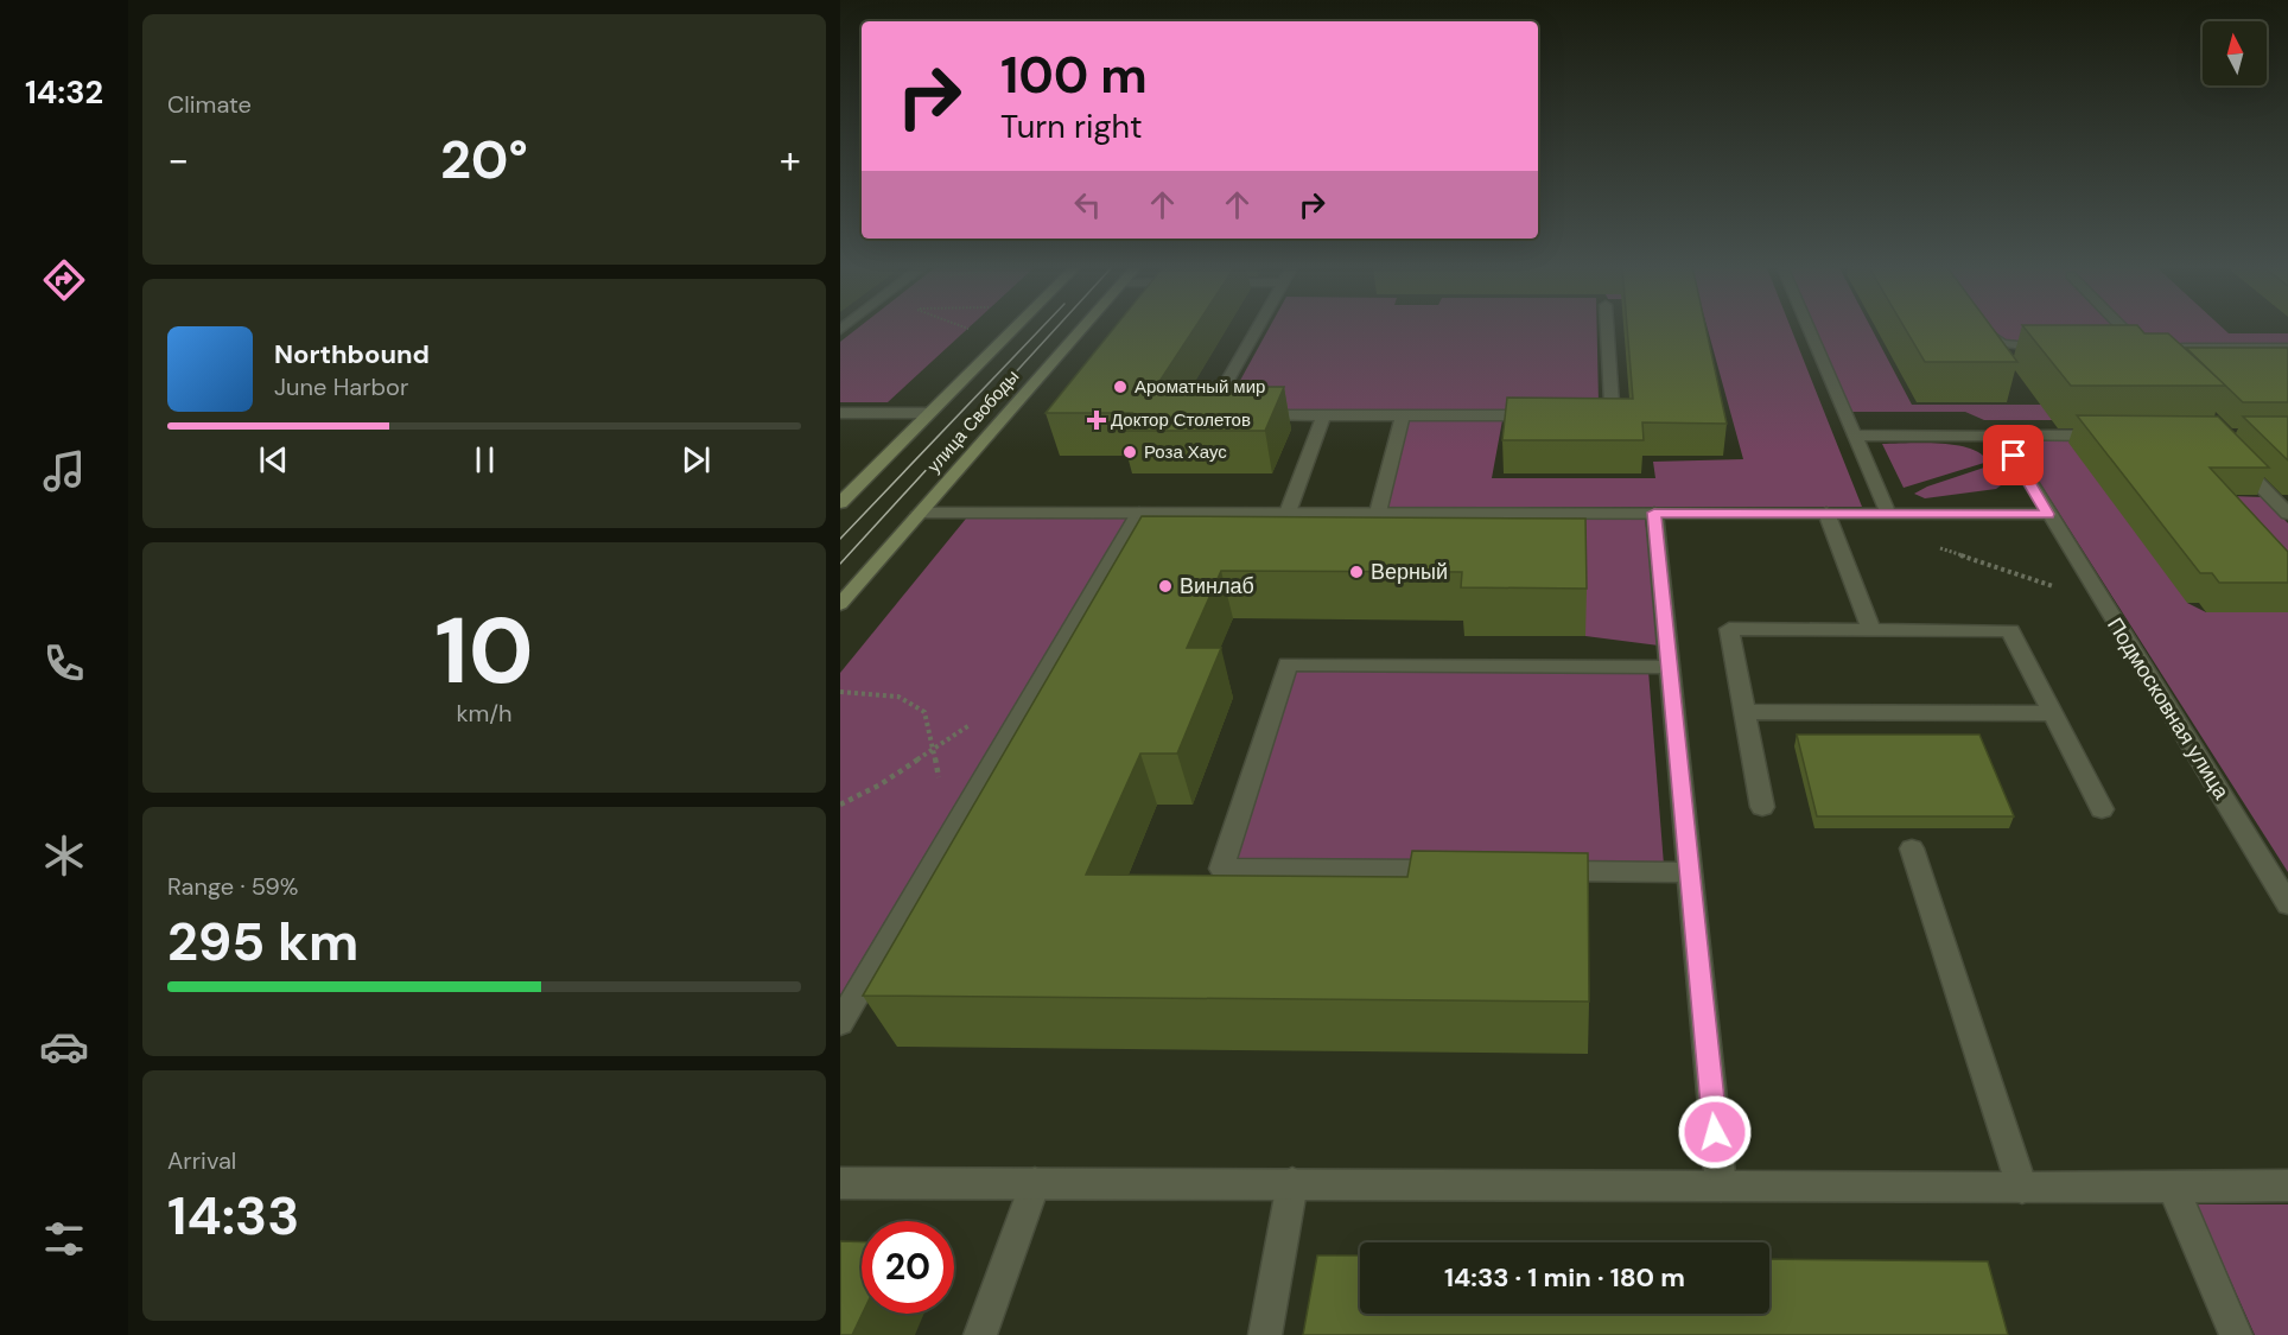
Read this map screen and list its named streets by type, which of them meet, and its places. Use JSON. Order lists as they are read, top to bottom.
{
  "streets": {
    "main road": ["улица Свободы"],
    "street": ["Подмосковная улица"]
  },
  "places": {
    "other": [
      "Ароматный мир",
      "Роза Хаус",
      "Верный",
      "Винлаб"
    ],
    "health": ["Доктор Столетов"]
  },
  "north": "top",
  "page": {
    "tabs": "14:32",
    "tile": [
      "Climate",
      ["10", "km/h"],
      ["Range · 59%", "295 km"],
      ["Arrival", "14:33"]
    ],
    "turn": ["100 m", "Turn right"],
    "heat": ["−", "20°", "+"],
    "song": ["Northbound", "June Harbor"],
    "limit": "20",
    "trip": "14:33 · 1 min · 180 m"
  }
}
